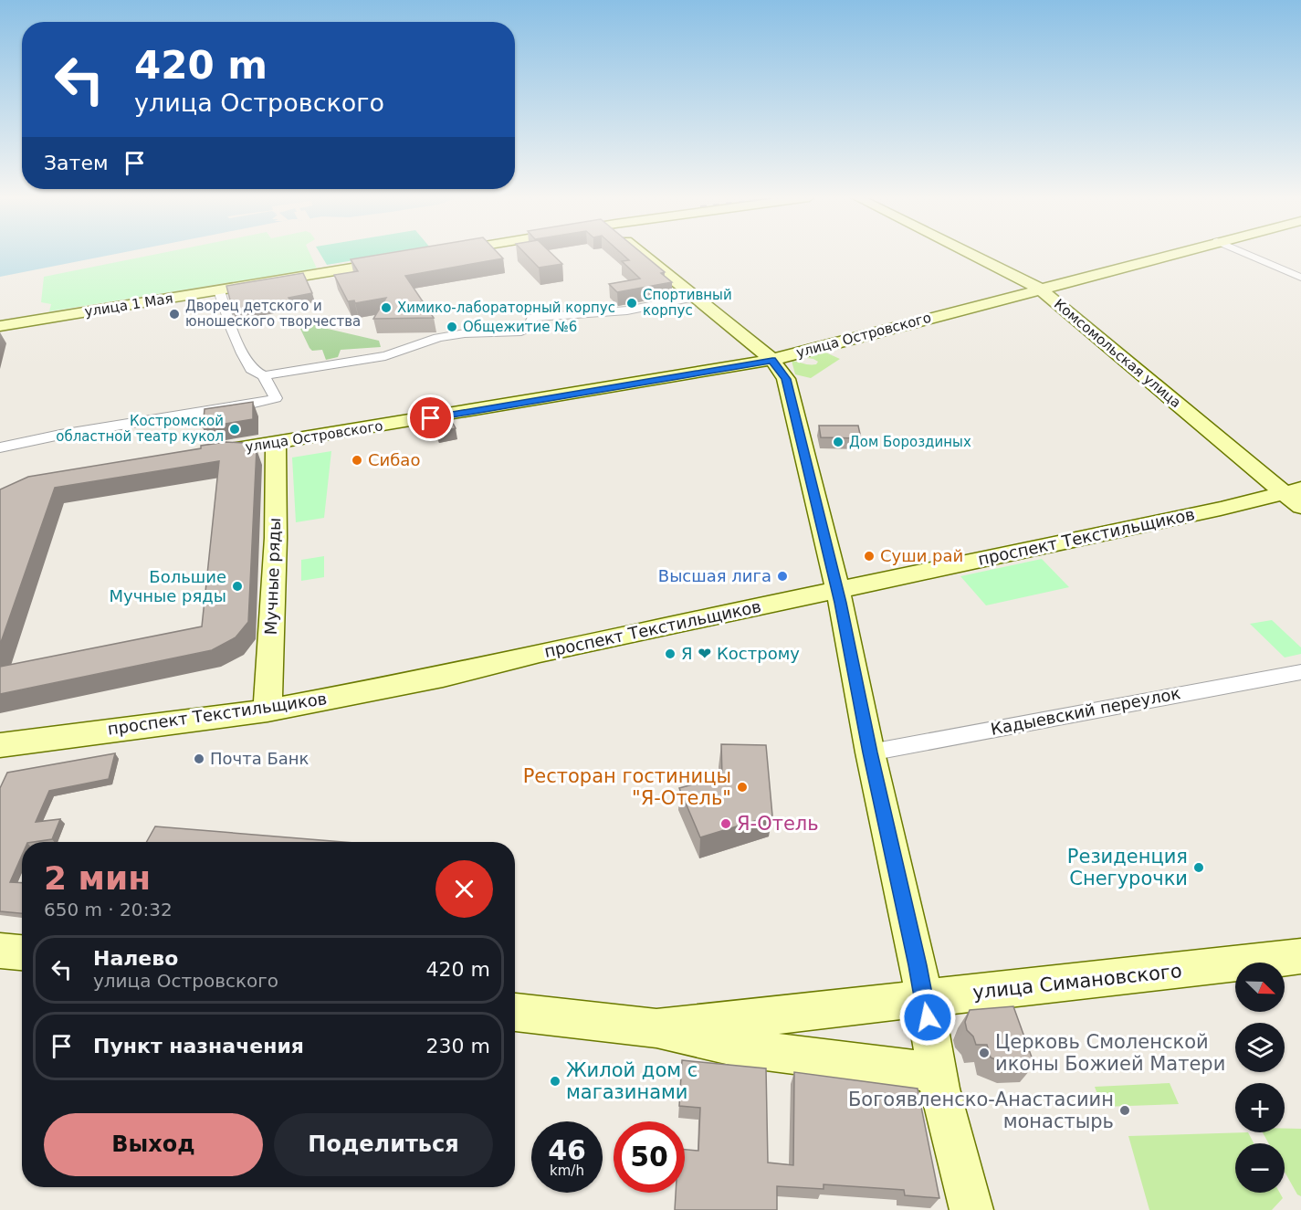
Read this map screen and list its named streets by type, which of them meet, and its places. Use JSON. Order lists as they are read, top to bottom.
{
  "streets": {
    "street": [
      "улица 1 Мая",
      "улица Островского",
      "Комсомольская улица",
      "проспект Текстильщиков",
      "Мучные ряды",
      "Кадыевский переулок",
      "улица Симановского"
    ]
  },
  "crossings": [
    ["улица Островского", "Комсомольская улица"],
    ["улица Островского", "Мучные ряды"],
    ["Комсомольская улица", "проспект Текстильщиков"],
    ["проспект Текстильщиков", "Мучные ряды"]
  ],
  "places": [
    "Спортивный корпус",
    "Химико-лабораторный корпус",
    "Дворец детского и юношеского творчества",
    "Общежитие №6",
    "Костромской областной театр кукол",
    "Дом Бороздиных",
    "Сибао",
    "Суши рай",
    "Высшая лига",
    "Большие Мучные ряды",
    "Я ❤ Кострому",
    "Почта Банк",
    "Ресторан гостиницы \"Я-Отель\"",
    "Я-Отель",
    "Резиденция Снегурочки",
    "Церковь Смоленской иконы Божией Матери",
    "Жилой дом с магазинами",
    "Богоявленско-Анастасиин монастырь"
  ],
  "north": "bottom right",
  "page": {
    "turn": ["420 m", "улица Островского"],
    "then": "Затем",
    "heading": ["2 мин", "650 m · 20:32"],
    "list": [
      {
        "name": "Налево",
        "note": "улица Островского",
        "value": "420 m"
      },
      {
        "name": "Пункт назначения",
        "value": "230 m"
      }
    ],
    "map_buttons": ["+", "−"],
    "buttons": ["Выход", "Поделиться"],
    "speed": "46 km/h",
    "limit": "50"
  }
}
